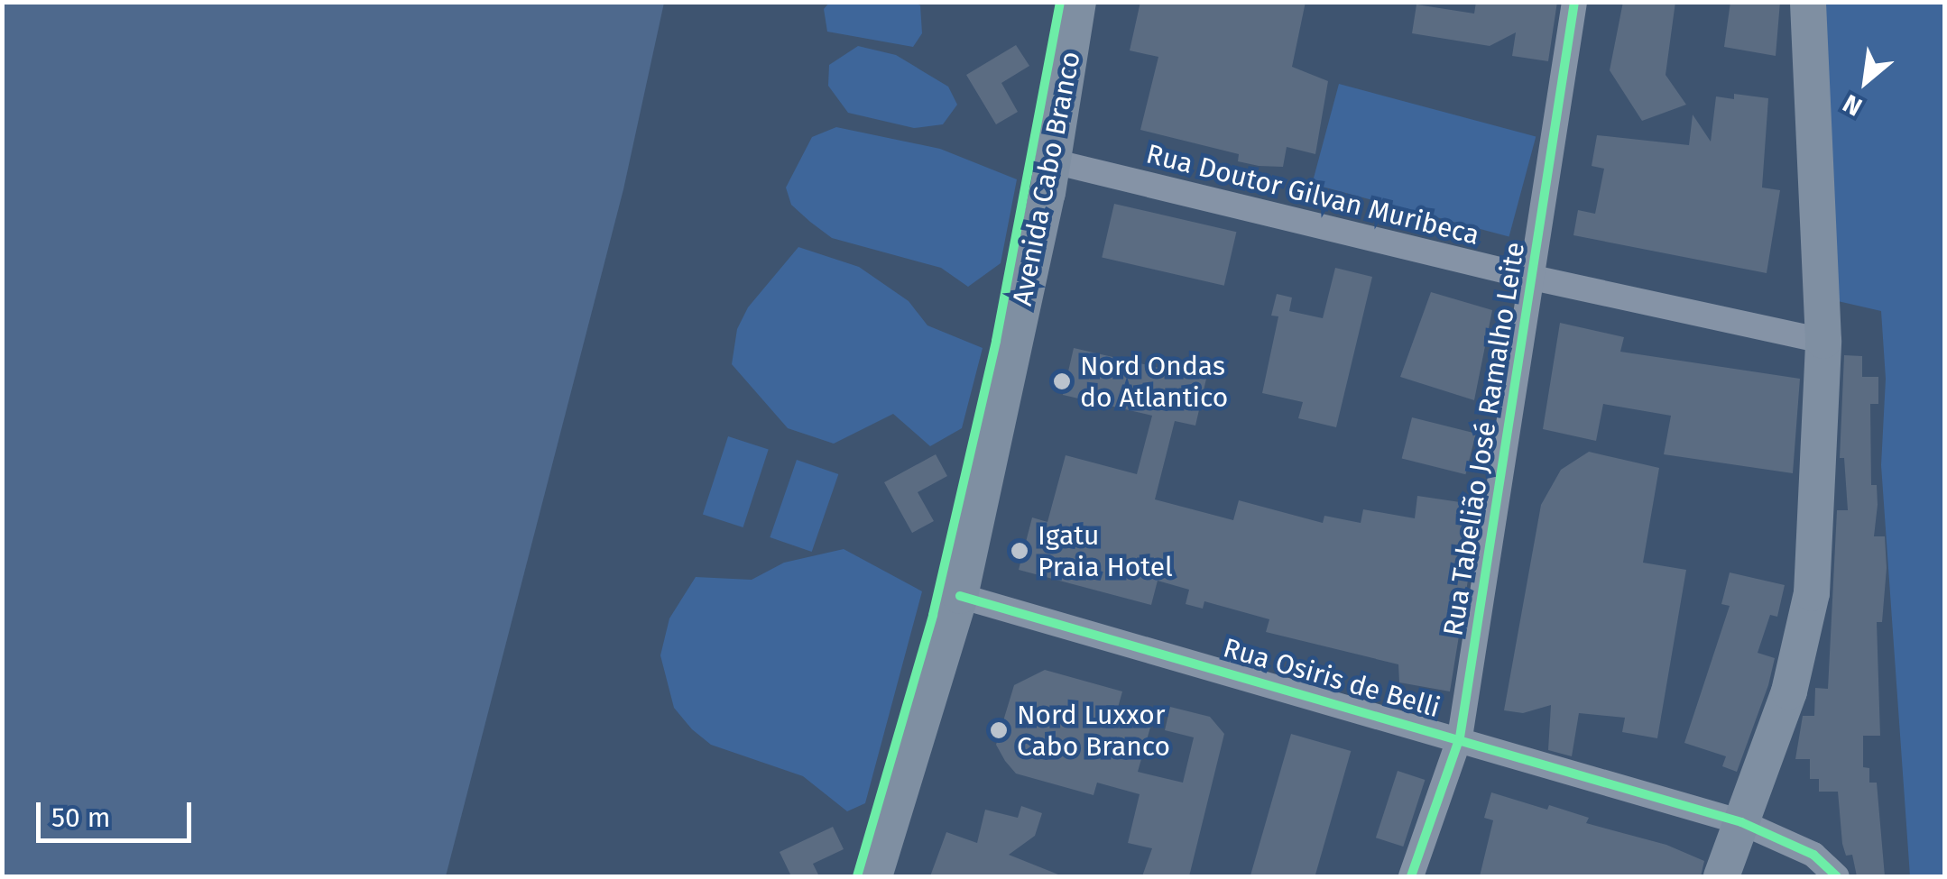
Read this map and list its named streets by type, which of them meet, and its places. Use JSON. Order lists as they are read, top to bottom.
{
  "streets": {
    "main road": ["Avenida Cabo Branco"],
    "street": ["Rua Doutor Gilvan Muribeca", "Rua Tabelião José Ramalho Leite", "Rua Osiris de Belli"]
  },
  "crossings": [
    ["Avenida Cabo Branco", "Rua Doutor Gilvan Muribeca"],
    ["Avenida Cabo Branco", "Rua Osiris de Belli"],
    ["Rua Doutor Gilvan Muribeca", "Rua Tabelião José Ramalho Leite"],
    ["Rua Tabelião José Ramalho Leite", "Rua Osiris de Belli"]
  ],
  "places": ["Nord Ondas do Atlantico", "Igatu Praia Hotel", "Nord Luxxor Cabo Branco"],
  "scale_bar": "50 m",
  "north": "bottom left"
}
